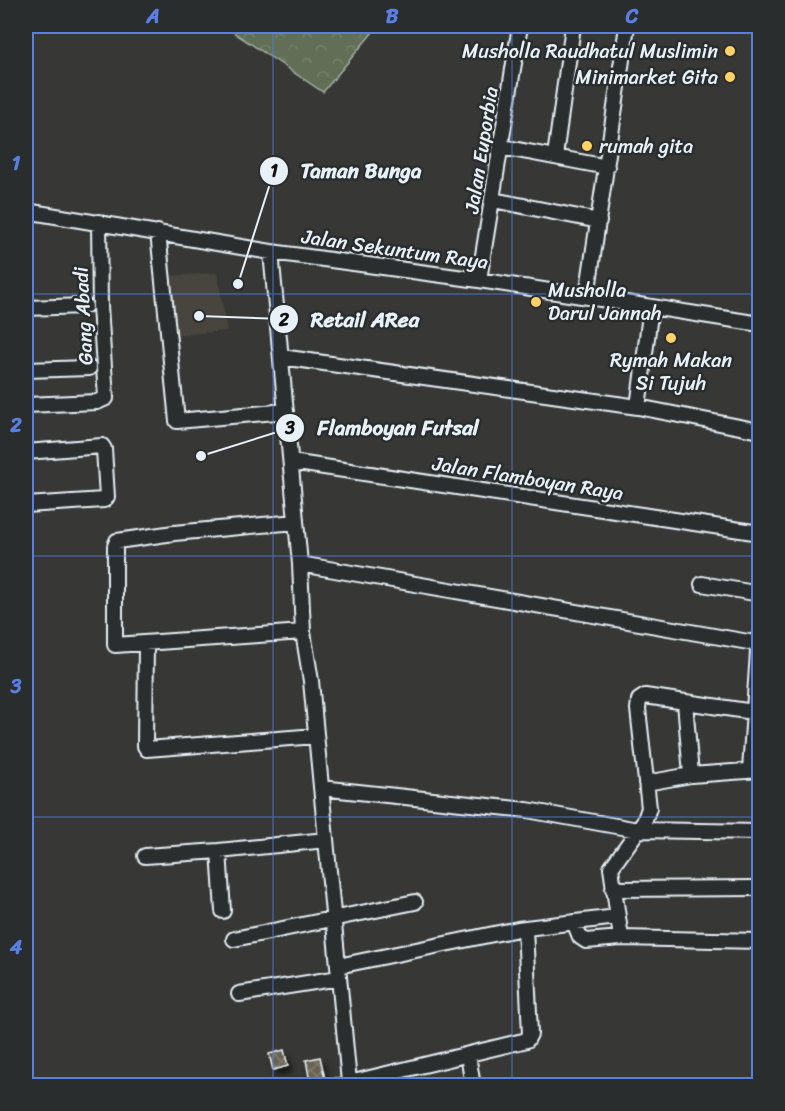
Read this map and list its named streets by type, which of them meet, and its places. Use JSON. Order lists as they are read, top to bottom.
{
  "streets": {
    "street": [
      "Jalan Euporbia",
      "Jalan Sekuntum Raya",
      "Gang Abadi",
      "Jalan Flamboyan Raya"
    ]
  },
  "crossings": [
    ["Jalan Euporbia", "Jalan Sekuntum Raya"],
    ["Jalan Sekuntum Raya", "Gang Abadi"]
  ],
  "places": [
    "Musholla Raudhatul Muslimin",
    "Minimarket Gita",
    "rumah gita",
    "Taman Bunga",
    "Musholla Darul Jannah",
    "Retail ARea",
    "Rymah Makan Si Tujuh",
    "Flamboyan Futsal"
  ],
  "grid": {
    "columns": ["A", "B", "C"],
    "rows": [
      "1",
      "2",
      "3",
      "4"
    ]
  }
}
